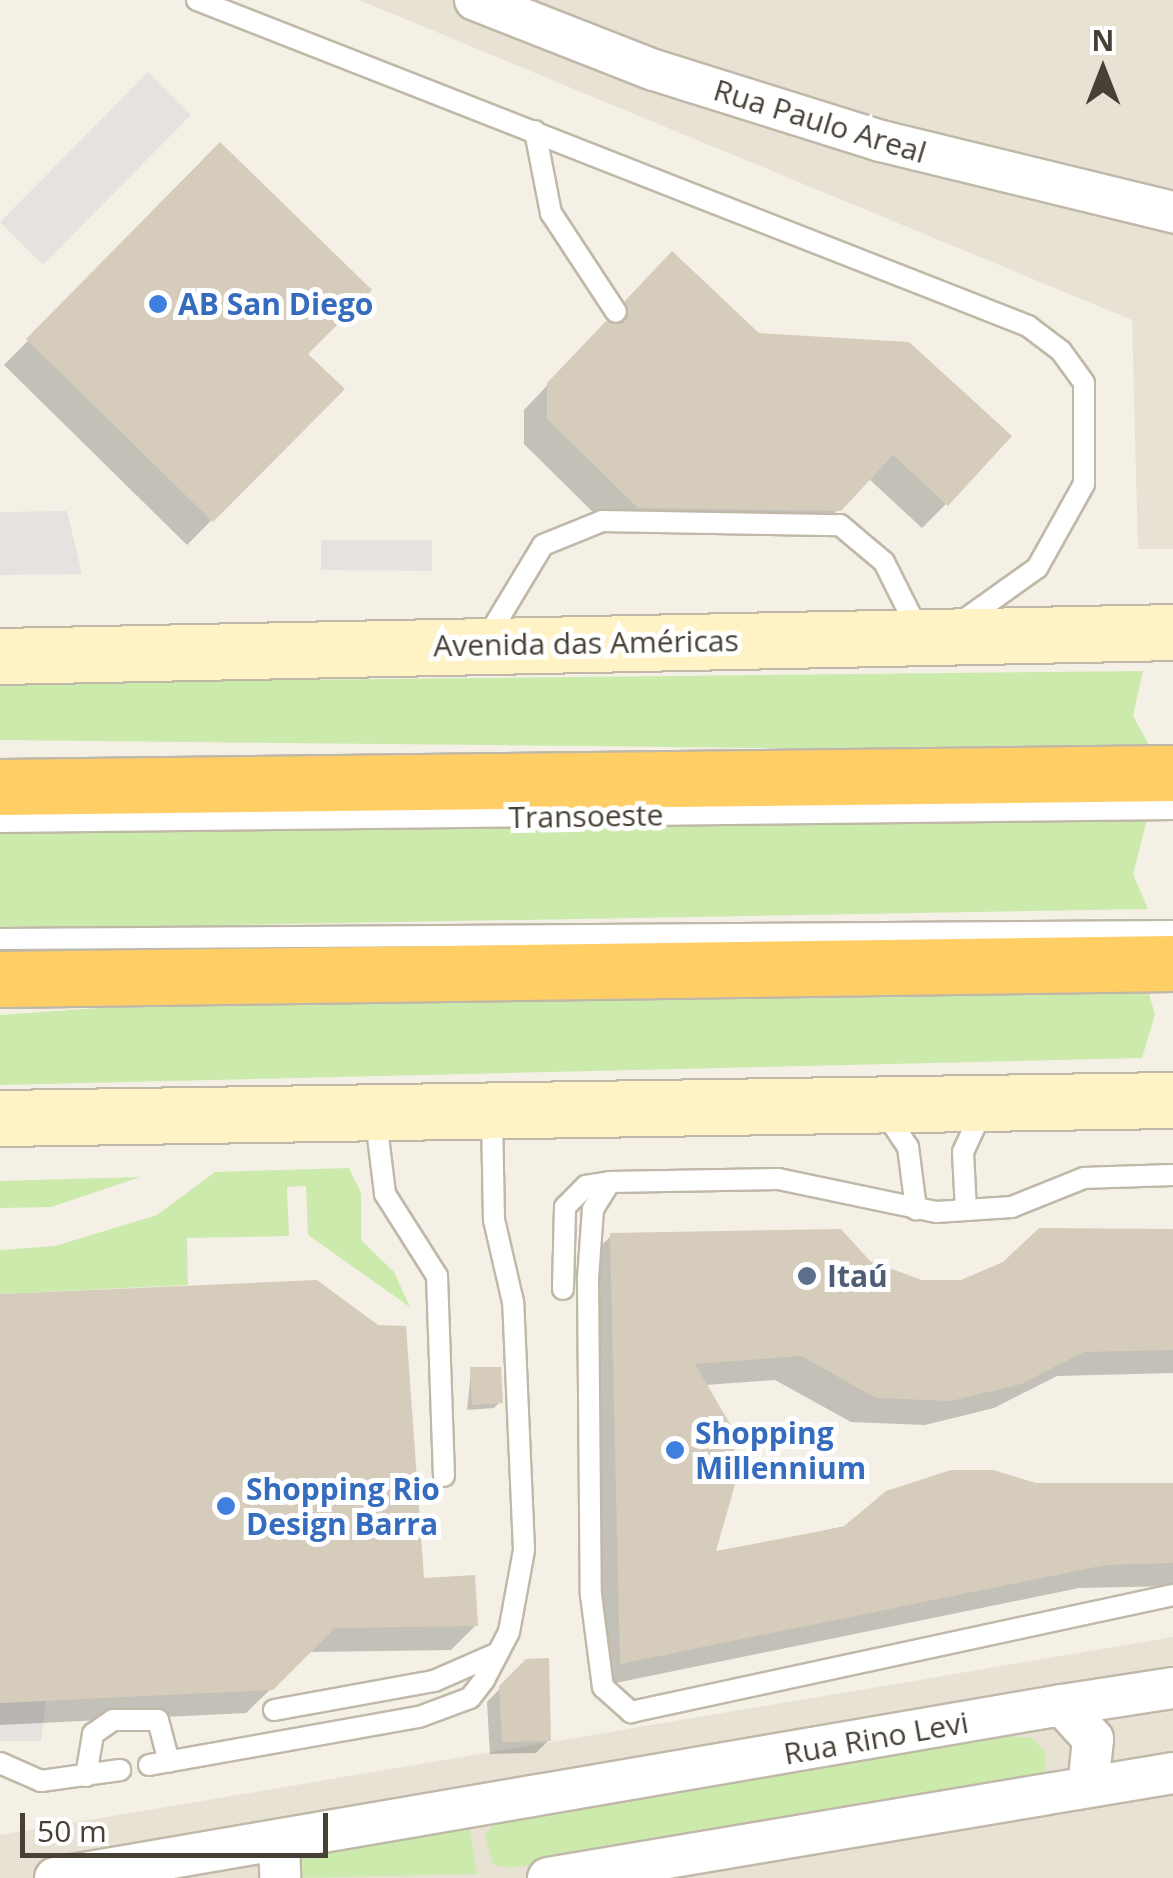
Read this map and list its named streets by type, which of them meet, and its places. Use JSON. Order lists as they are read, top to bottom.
{
  "streets": {
    "main road": ["Avenida das Américas"],
    "street": ["Rua Paulo Areal", "Rua Rino Levi"],
    "lane": ["Transoeste"]
  },
  "places": [
    "AB San Diego",
    "Itaú",
    "Shopping Millennium",
    "Shopping Rio Design Barra"
  ],
  "scale_bar": "50 m",
  "north": "top"
}
